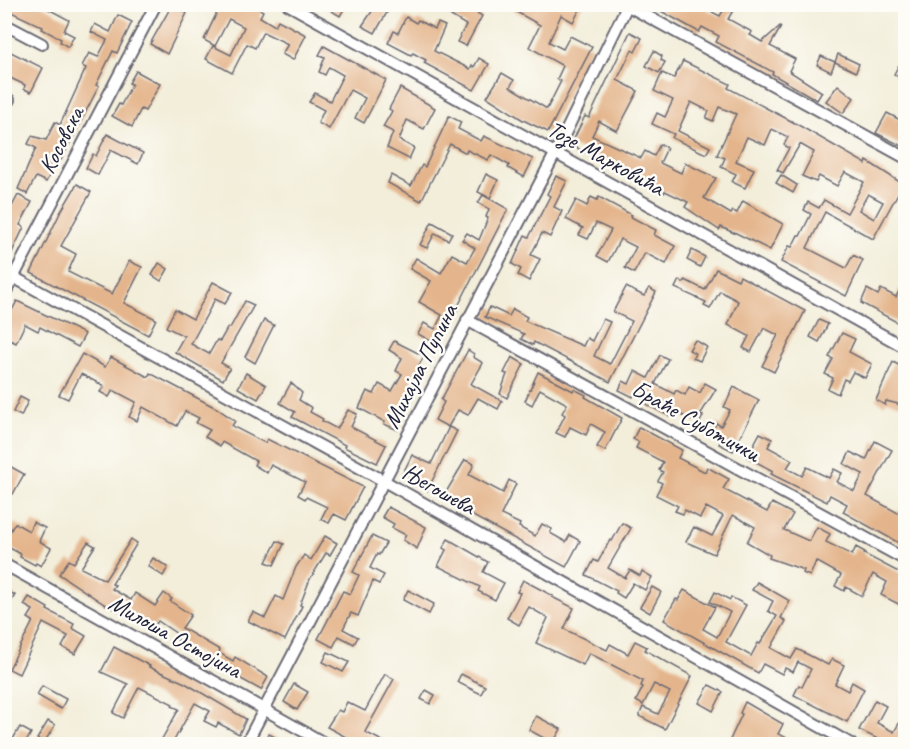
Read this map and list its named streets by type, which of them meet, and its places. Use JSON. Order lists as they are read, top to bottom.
{
  "streets": {
    "street": [
      "Косовска",
      "Тозе Марковића",
      "Михајла Пупина",
      "Браће Суботички",
      "Његошева",
      "Милоша Остојина"
    ]
  },
  "crossings": [
    ["Косовска", "Његошева"],
    ["Тозе Марковића", "Михајла Пупина"],
    ["Михајла Пупина", "Браће Суботички"],
    ["Михајла Пупина", "Његошева"],
    ["Михајла Пупина", "Милоша Остојина"]
  ]
}
